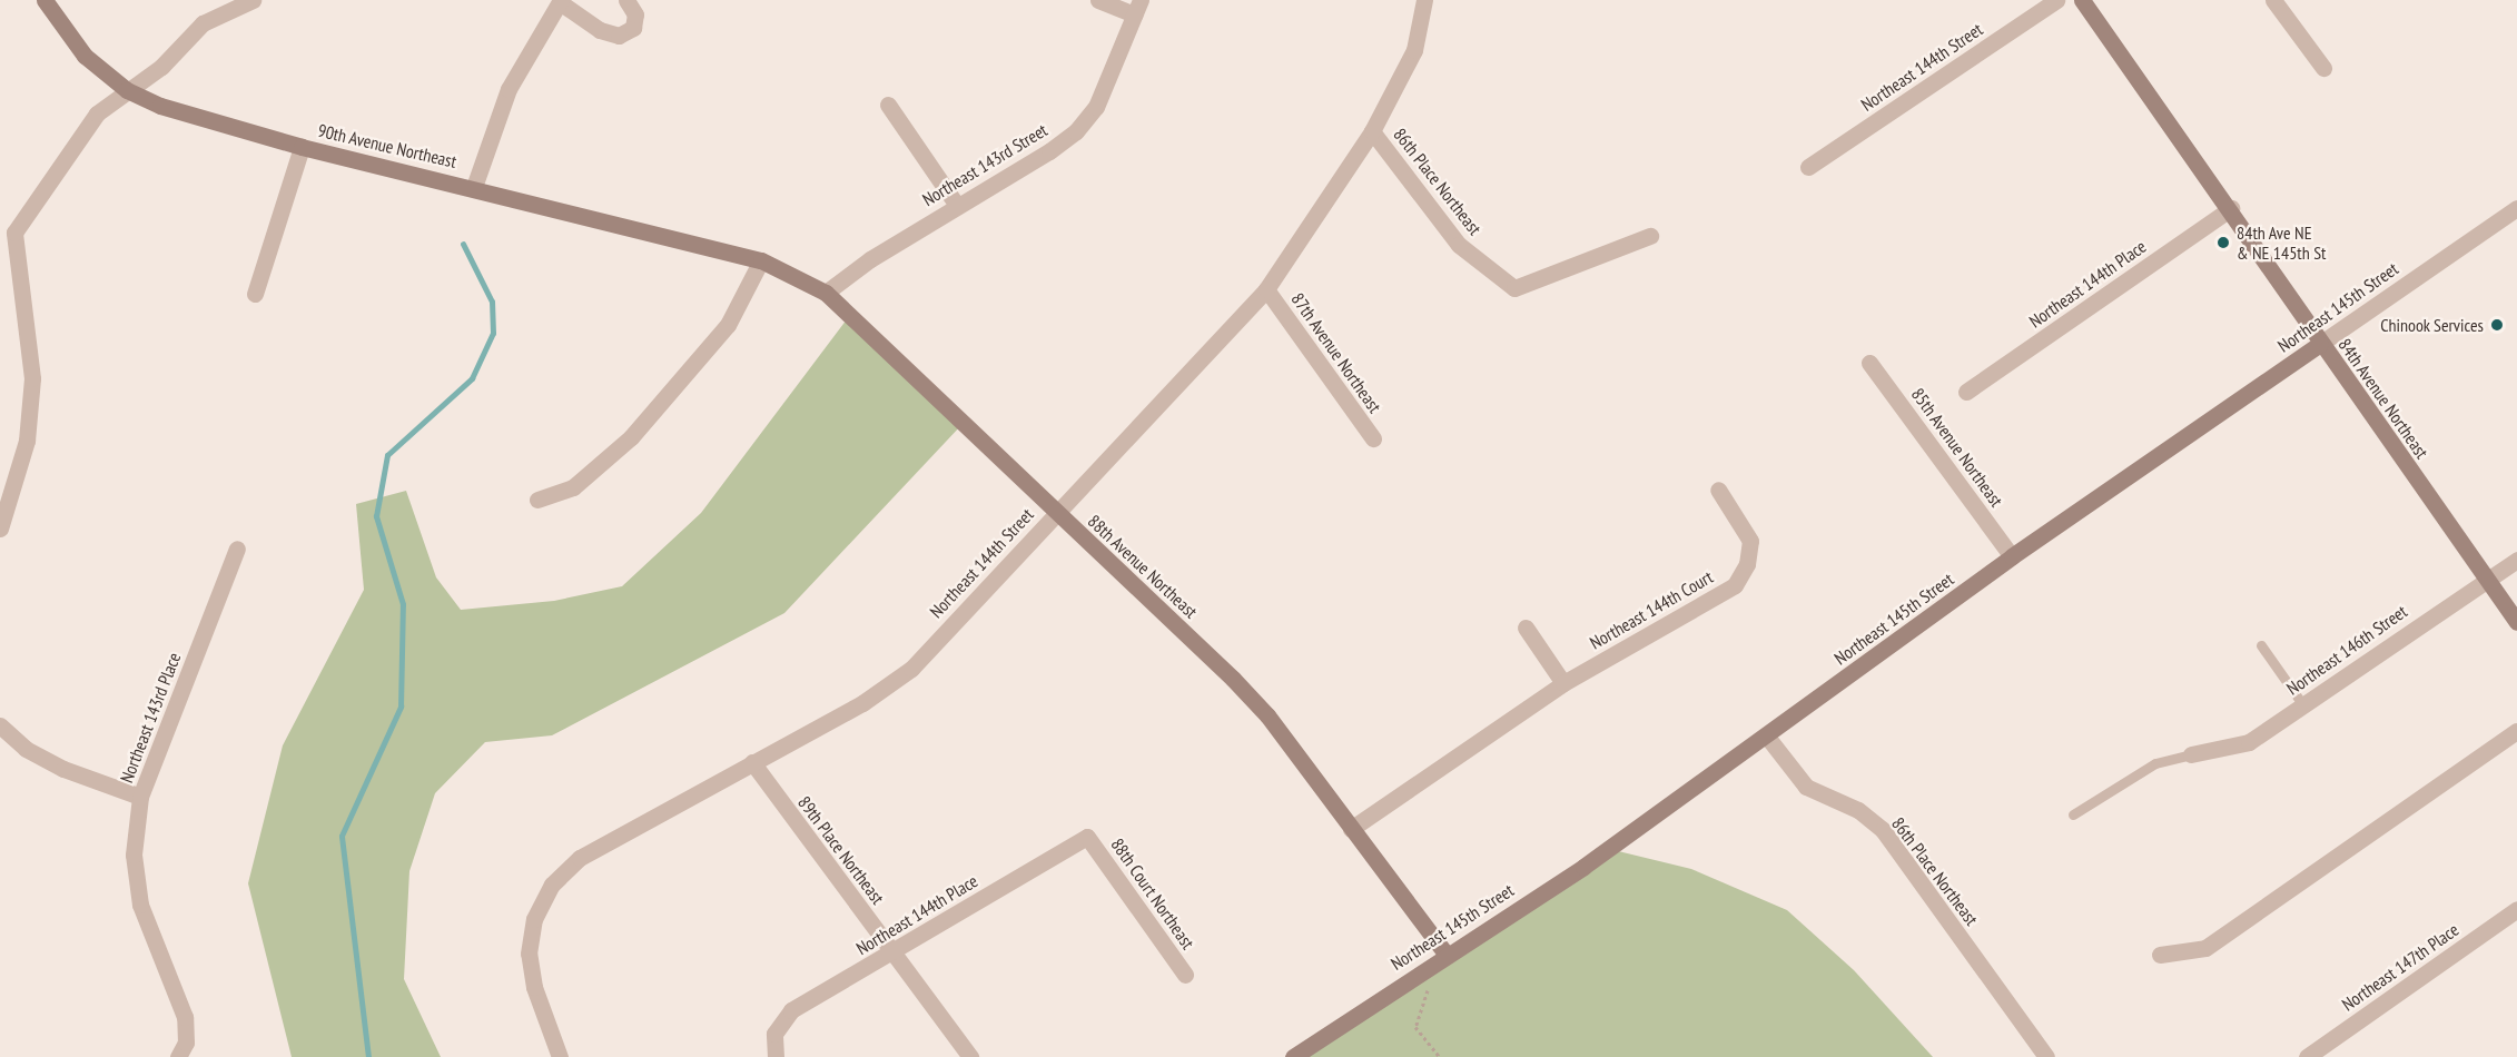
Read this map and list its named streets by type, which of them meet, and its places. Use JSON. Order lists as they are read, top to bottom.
{
  "streets": {
    "street": [
      "Northeast 144th Street",
      "90th Avenue Northeast",
      "Northeast 143rd Street",
      "86th Place Northeast",
      "Northeast 144th Place",
      "Northeast 145th Street",
      "87th Avenue Northeast",
      "84th Avenue Northeast",
      "85th Avenue Northeast",
      "88th Avenue Northeast",
      "Northeast 144th Court",
      "Northeast 146th Street",
      "Northeast 143rd Place",
      "89th Place Northeast",
      "88th Court Northeast",
      "Northeast 147th Place"
    ]
  },
  "crossings": [
    ["Northeast 144th Street", "86th Place Northeast"],
    ["Northeast 144th Street", "87th Avenue Northeast"],
    ["Northeast 144th Street", "88th Avenue Northeast"],
    ["Northeast 144th Street", "89th Place Northeast"],
    ["90th Avenue Northeast", "88th Avenue Northeast"],
    ["Northeast 143rd Street", "88th Avenue Northeast"],
    ["86th Place Northeast", "Northeast 145th Street"],
    ["Northeast 144th Place", "84th Avenue Northeast"],
    ["Northeast 144th Place", "89th Place Northeast"],
    ["Northeast 144th Place", "88th Court Northeast"],
    ["Northeast 145th Street", "84th Avenue Northeast"],
    ["Northeast 145th Street", "85th Avenue Northeast"],
    ["Northeast 145th Street", "88th Avenue Northeast"],
    ["84th Avenue Northeast", "Northeast 146th Street"],
    ["88th Avenue Northeast", "Northeast 144th Court"]
  ],
  "places": ["84th Ave NE & NE 145th St", "Chinook Services"]
}
